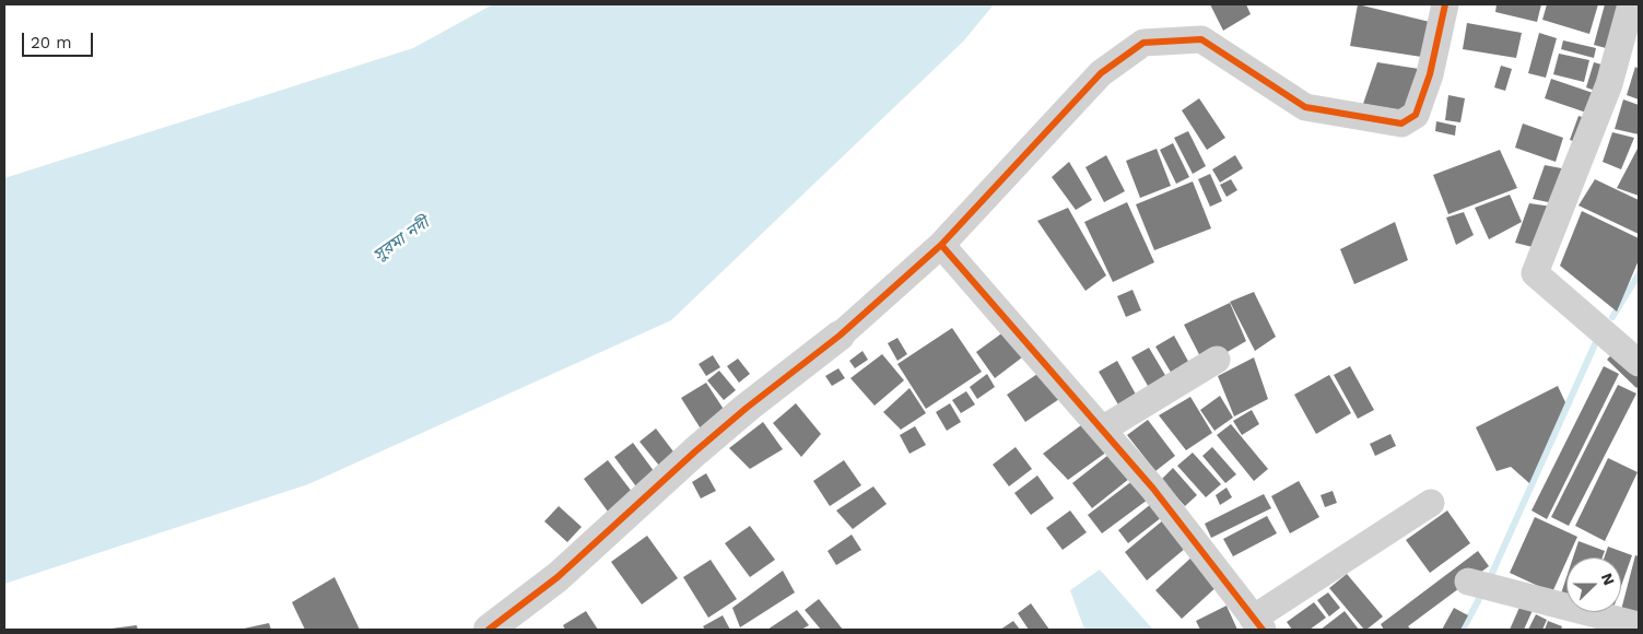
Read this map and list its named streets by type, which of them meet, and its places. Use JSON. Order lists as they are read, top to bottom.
{
  "water": ["সুরমা নদী"],
  "scale_bar": "20 m",
  "north": "right"
}
